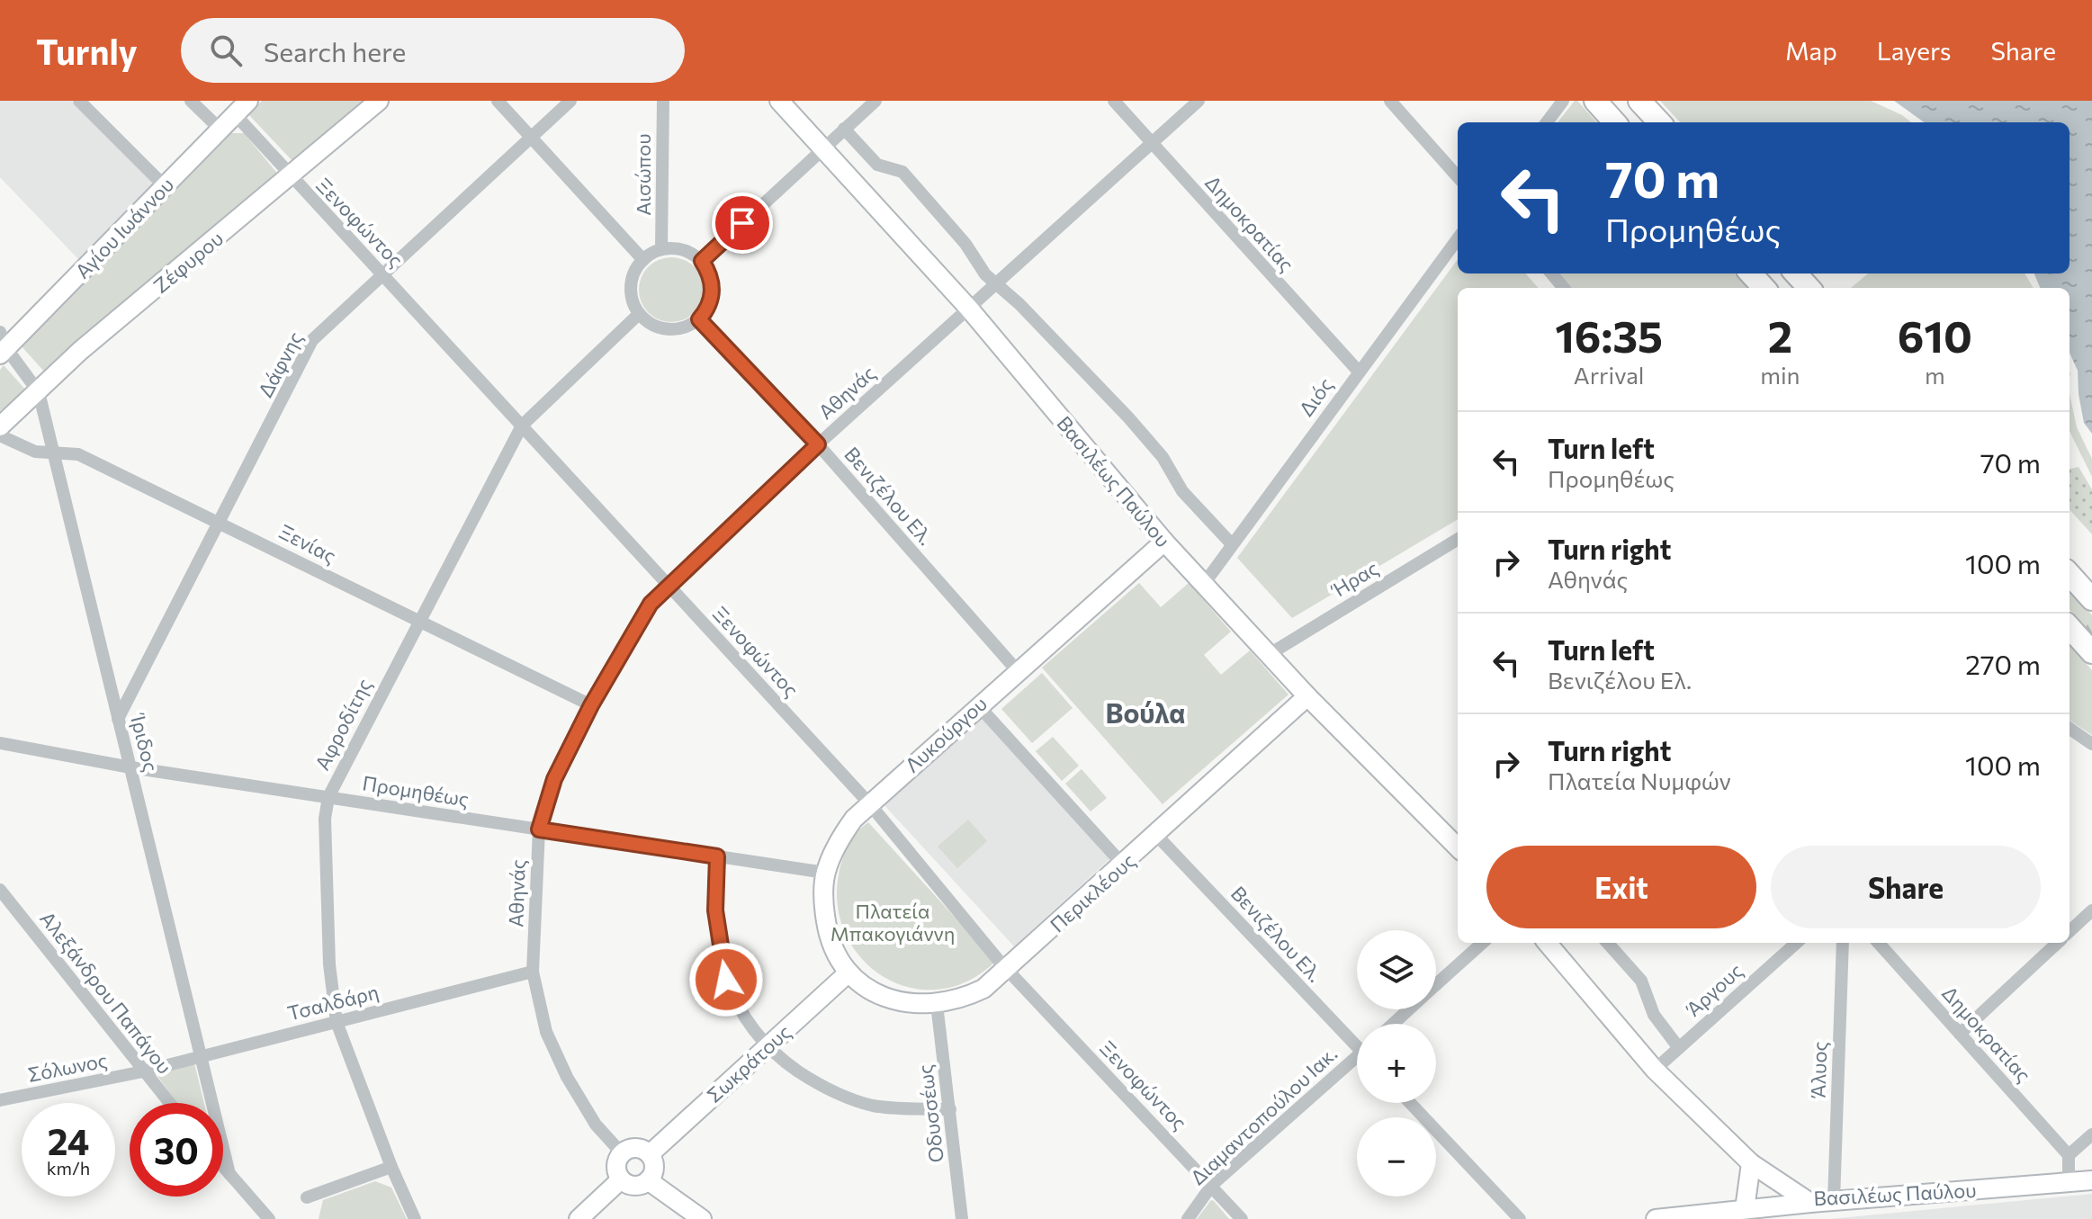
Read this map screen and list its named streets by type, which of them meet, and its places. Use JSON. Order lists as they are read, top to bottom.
{
  "streets": {
    "street": [
      "Αισώπου",
      "Ξενοφώντος",
      "Δημοκρατίας",
      "Αγίου Ιωάννου",
      "Ζέφυρου",
      "Δάφνης",
      "Αθηνάς",
      "Διός",
      "Βασιλέως Παύλου",
      "Βενιζέλου Ελ.",
      "Ξενίας",
      "Ήρας",
      "Αφροδίτης",
      "Λυκούργου",
      "Ίριδος",
      "Προμηθέως",
      "Περικλέους",
      "Άργους",
      "Αλεξάνδρου Παπάγου",
      "Τσαλδάρη",
      "Σωκράτους",
      "Σόλωνος",
      "Άλυος",
      "Οδυσσέως",
      "Διαμαντοπούλου Ιακ."
    ]
  },
  "crossings": [
    ["Αισώπου", "Βενιζέλου Ελ."],
    ["Αισώπου", "Αφροδίτης"],
    ["Ξενοφώντος", "Αγίου Ιωάννου"],
    ["Ξενοφώντος", "Ζέφυρου"],
    ["Ξενοφώντος", "Δάφνης"],
    ["Ξενοφώντος", "Αθηνάς"],
    ["Ξενοφώντος", "Αφροδίτης"],
    ["Ξενοφώντος", "Λυκούργου"],
    ["Ξενοφώντος", "Περικλέους"],
    ["Ξενοφώντος", "Διαμαντοπούλου Ιακ."],
    ["Δημοκρατίας", "Αθηνάς"],
    ["Δημοκρατίας", "Διός"],
    ["Αγίου Ιωάννου", "Ίριδος"],
    ["Ζέφυρου", "Ίριδος"],
    ["Δάφνης", "Ξενίας"],
    ["Δάφνης", "Ίριδος"],
    ["Αθηνάς", "Βασιλέως Παύλου"],
    ["Αθηνάς", "Βενιζέλου Ελ."],
    ["Αθηνάς", "Ξενίας"],
    ["Αθηνάς", "Προμηθέως"],
    ["Αθηνάς", "Τσαλδάρη"],
    ["Αθηνάς", "Σωκράτους"],
    ["Διός", "Βασιλέως Παύλου"],
    ["Βασιλέως Παύλου", "Ήρας"],
    ["Βασιλέως Παύλου", "Λυκούργου"],
    ["Βασιλέως Παύλου", "Περικλέους"],
    ["Βασιλέως Παύλου", "Άργους"],
    ["Βασιλέως Παύλου", "Άλυος"],
    ["Βενιζέλου Ελ.", "Αφροδίτης"],
    ["Βενιζέλου Ελ.", "Λυκούργου"],
    ["Βενιζέλου Ελ.", "Περικλέους"],
    ["Ξενίας", "Αφροδίτης"],
    ["Ξενίας", "Ίριδος"],
    ["Αφροδίτης", "Προμηθέως"],
    ["Αφροδίτης", "Τσαλδάρη"],
    ["Λυκούργου", "Προμηθέως"],
    ["Λυκούργου", "Περικλέους"],
    ["Λυκούργου", "Σωκράτους"],
    ["Ίριδος", "Προμηθέως"],
    ["Ίριδος", "Τσαλδάρη"],
    ["Περικλέους", "Σωκράτους"],
    ["Περικλέους", "Οδυσσέως"],
    ["Αλεξάνδρου Παπάγου", "Τσαλδάρη"],
    ["Αλεξάνδρου Παπάγου", "Σόλωνος"],
    ["Τσαλδάρη", "Σόλωνος"]
  ],
  "districts": ["Βούλα"],
  "parks": ["Πλατεία Μπακογιάννη"],
  "page": {
    "header": "Turnly",
    "search": "Search here",
    "nav": ["Map", "Layers", "Share"],
    "turn": ["70 m", "Προμηθέως"],
    "eta": [
      "16:35",
      "Arrival",
      "2",
      "min",
      "610",
      "m"
    ],
    "list": [
      {
        "name": "Turn left",
        "note": "Προμηθέως",
        "value": "70 m"
      },
      {
        "name": "Turn right",
        "note": "Αθηνάς",
        "value": "100 m"
      },
      {
        "name": "Turn left",
        "note": "Βενιζέλου Ελ.",
        "value": "270 m"
      },
      {
        "name": "Turn right",
        "note": "Πλατεία Νυμφών",
        "value": "100 m"
      }
    ],
    "buttons": ["Exit", "Share"],
    "map_buttons": ["+", "−"],
    "speed": "24 km/h",
    "limit": "30"
  }
}
